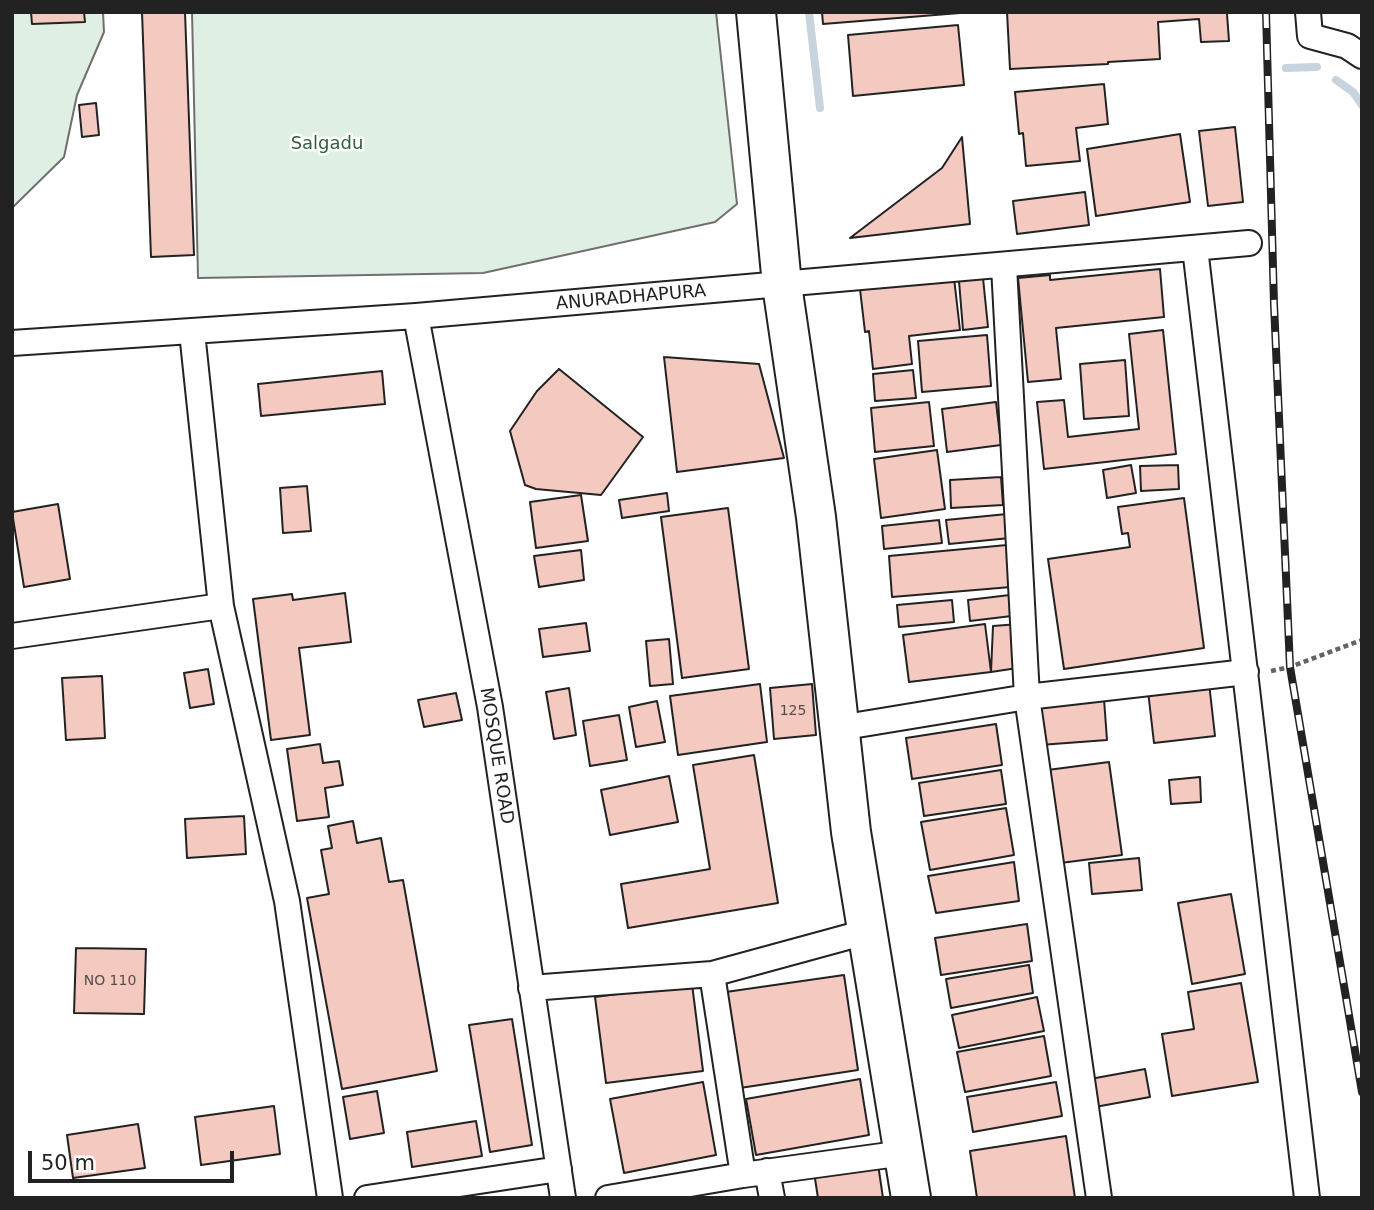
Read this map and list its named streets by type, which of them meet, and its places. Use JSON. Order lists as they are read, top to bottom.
{
  "streets": {
    "street": ["ANURADHAPURA", "MOSQUE ROAD"]
  },
  "crossings": [
    ["ANURADHAPURA", "MOSQUE ROAD"]
  ],
  "parks": ["Salgadu"],
  "house_numbers": ["125", "NO 110"],
  "scale_bar": "50 m"
}
